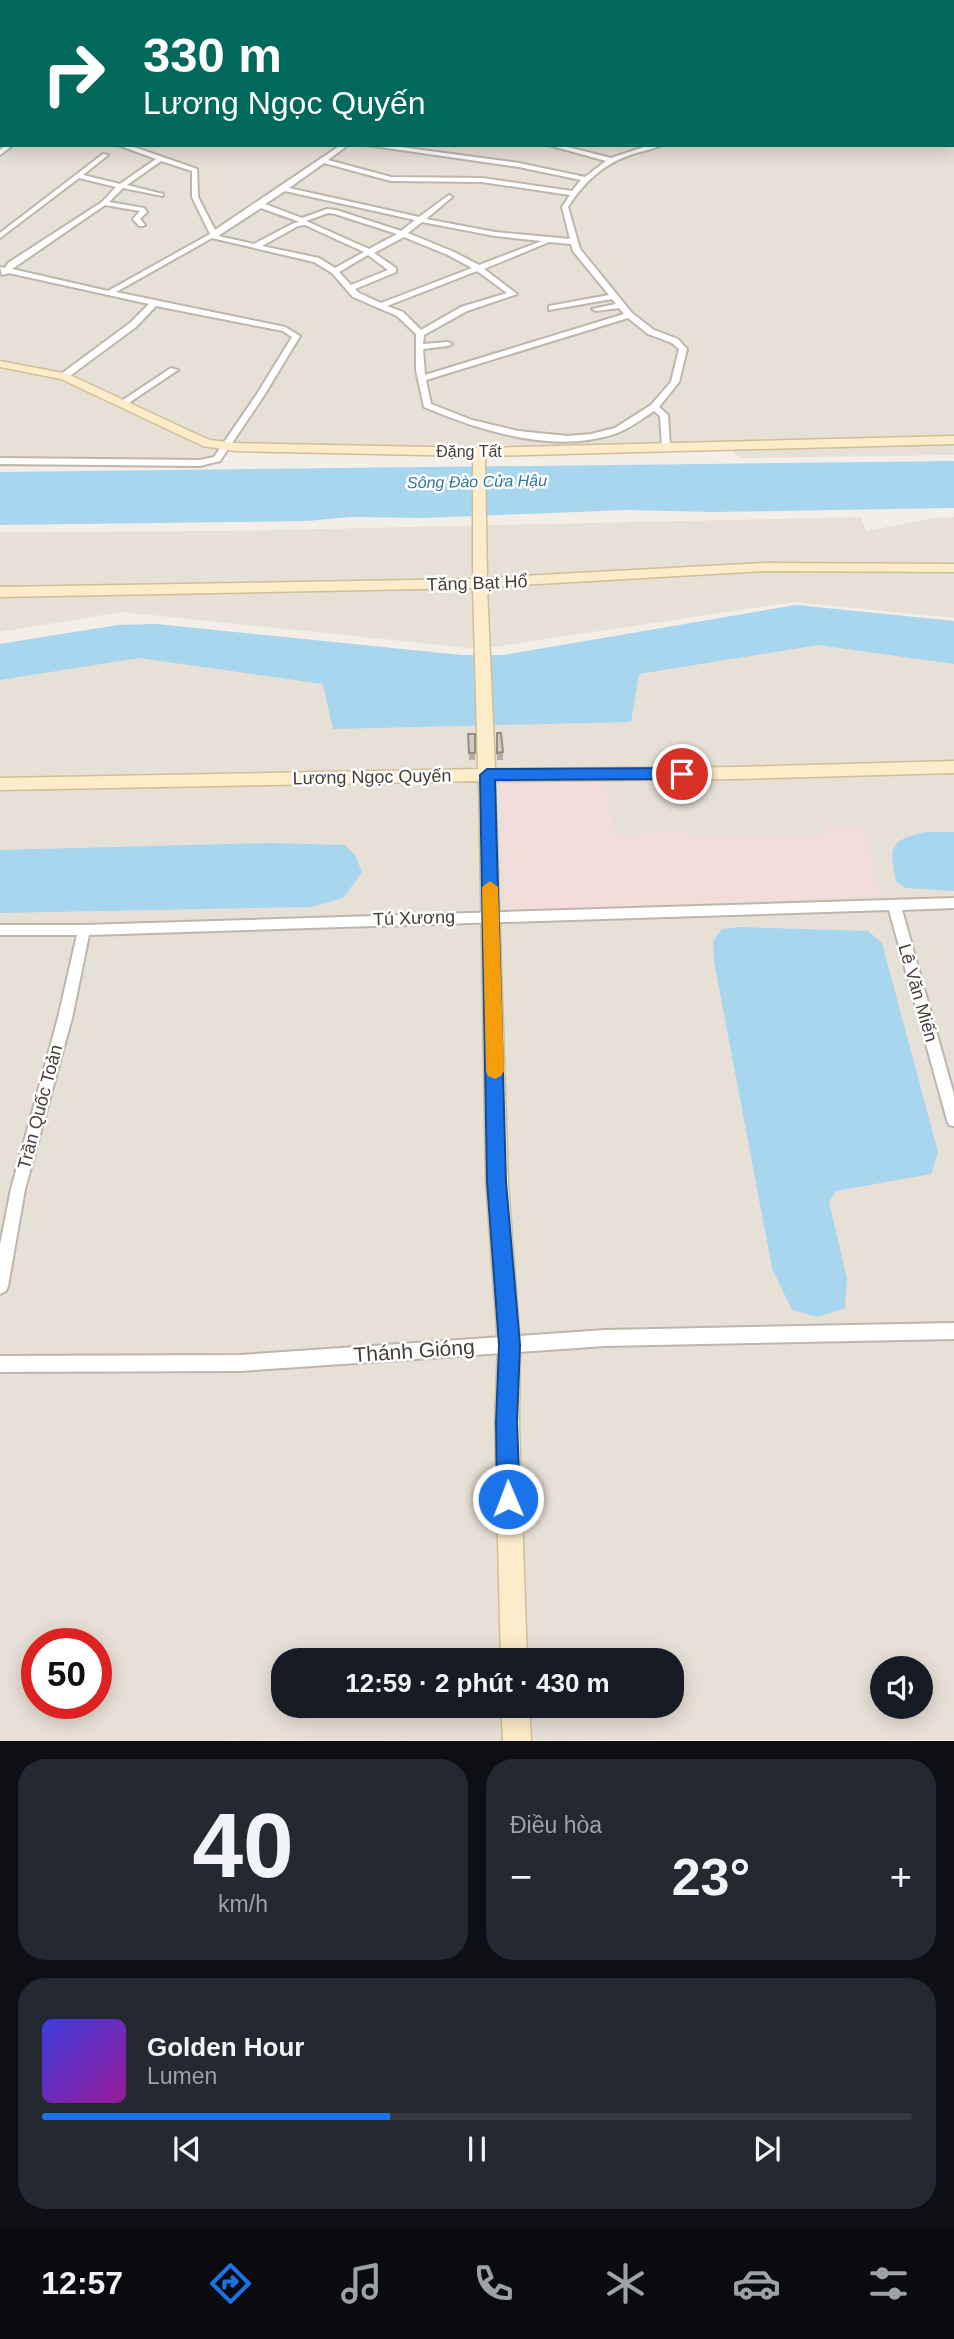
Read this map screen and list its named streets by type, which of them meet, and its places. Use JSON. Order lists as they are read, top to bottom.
{
  "streets": {
    "street": [
      "Đặng Tất",
      "Tăng Bạt Hổ",
      "Lương Ngọc Quyến",
      "Tú Xương",
      "Lê Văn Miến",
      "Trần Quốc Toản",
      "Thánh Gióng"
    ]
  },
  "crossings": [
    ["Tú Xương", "Lê Văn Miến"],
    ["Tú Xương", "Trần Quốc Toản"]
  ],
  "water": ["Sông Đào Cửa Hậu"],
  "page": {
    "turn": ["330 m", "Lương Ngọc Quyến"],
    "limit": "50",
    "trip": "12:59 · 2 phút · 430 m",
    "tile": [
      ["40", "km/h"],
      "Điều hòa"
    ],
    "heat": ["−", "23°", "+"],
    "song": ["Golden Hour", "Lumen"],
    "tabs": "12:57"
  }
}
